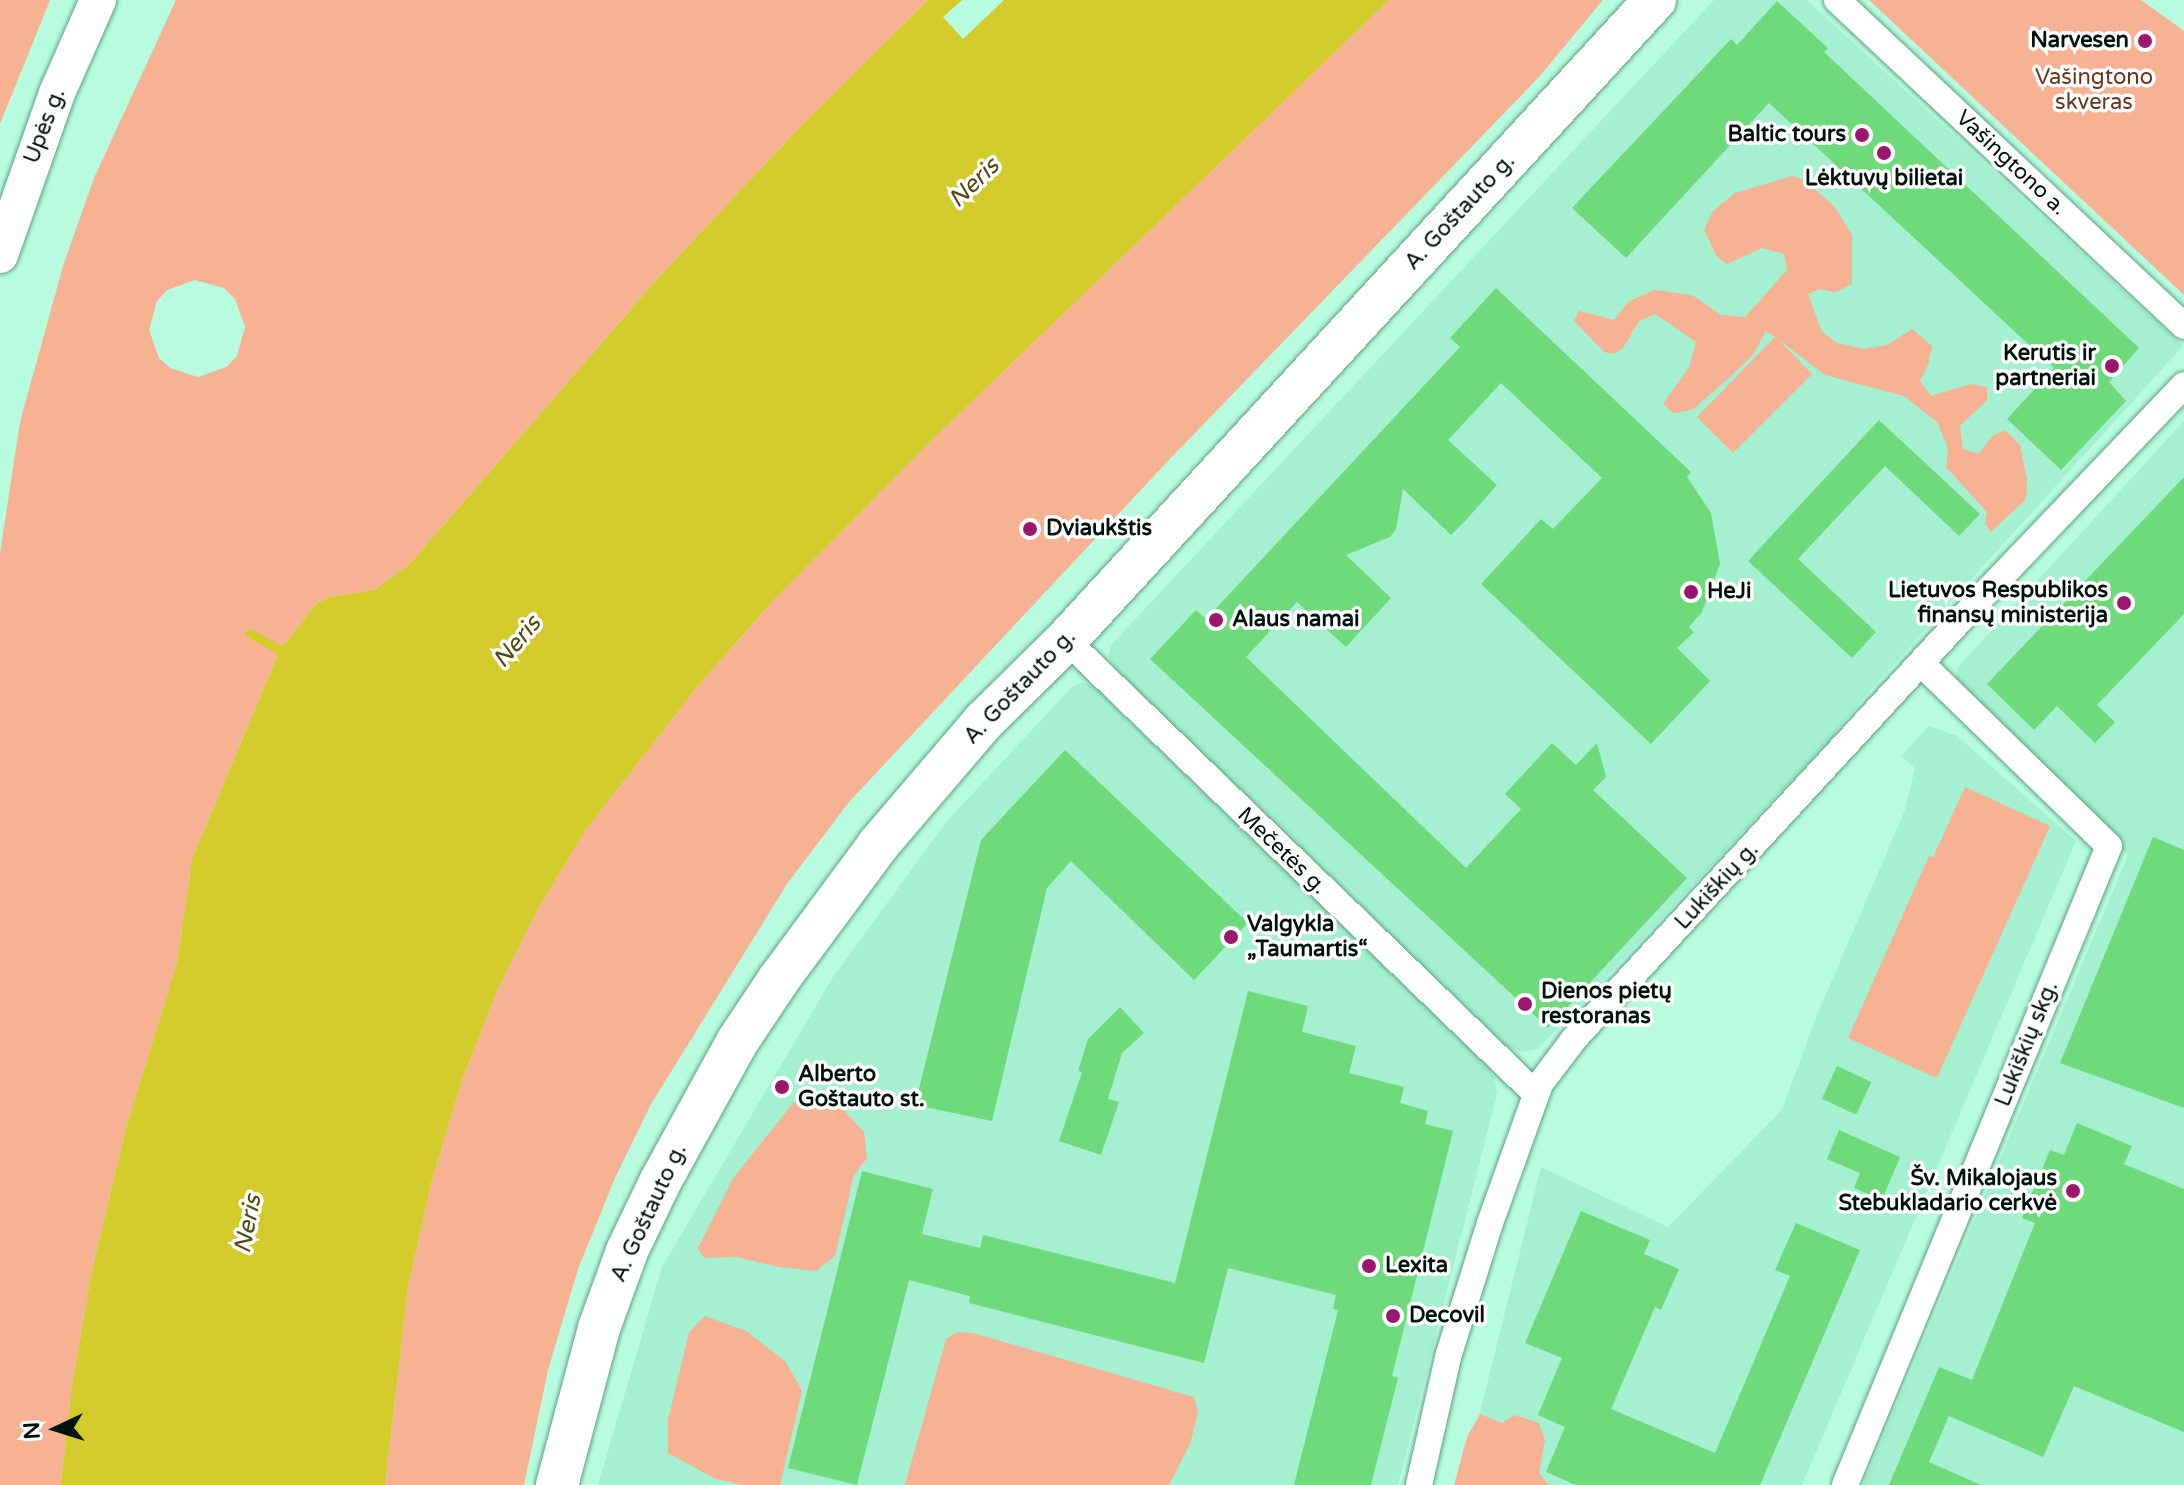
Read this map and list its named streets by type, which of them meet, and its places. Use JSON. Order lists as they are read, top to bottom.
{
  "streets": {
    "main road": ["A. Goštauto g."],
    "street": [
      "Upės g.",
      "Vašingtono a.",
      "Mečetės g.",
      "Lukiškių g.",
      "Lukiškių skg."
    ]
  },
  "crossings": [
    ["A. Goštauto g.", "Mečetės g."],
    ["Mečetės g.", "Lukiškių g."],
    ["Lukiškių g.", "Lukiškių skg."]
  ],
  "water": ["Neris"],
  "parks": ["Vašingtono skveras"],
  "places": [
    "Narvesen",
    "Baltic tours",
    "Lėktuvų bilietai",
    "Kerutis ir partneriai",
    "Dviaukštis",
    "HeJi",
    "Lietuvos Respublikos finansų ministerija",
    "Alaus namai",
    "Valgykla „Taumartis“",
    "Dienos pietų restoranas",
    "Alberto Goštauto st.",
    "Šv. Mikalojaus Stebukladario cerkvė",
    "Lexita",
    "Decovil"
  ],
  "north": "left"
}
